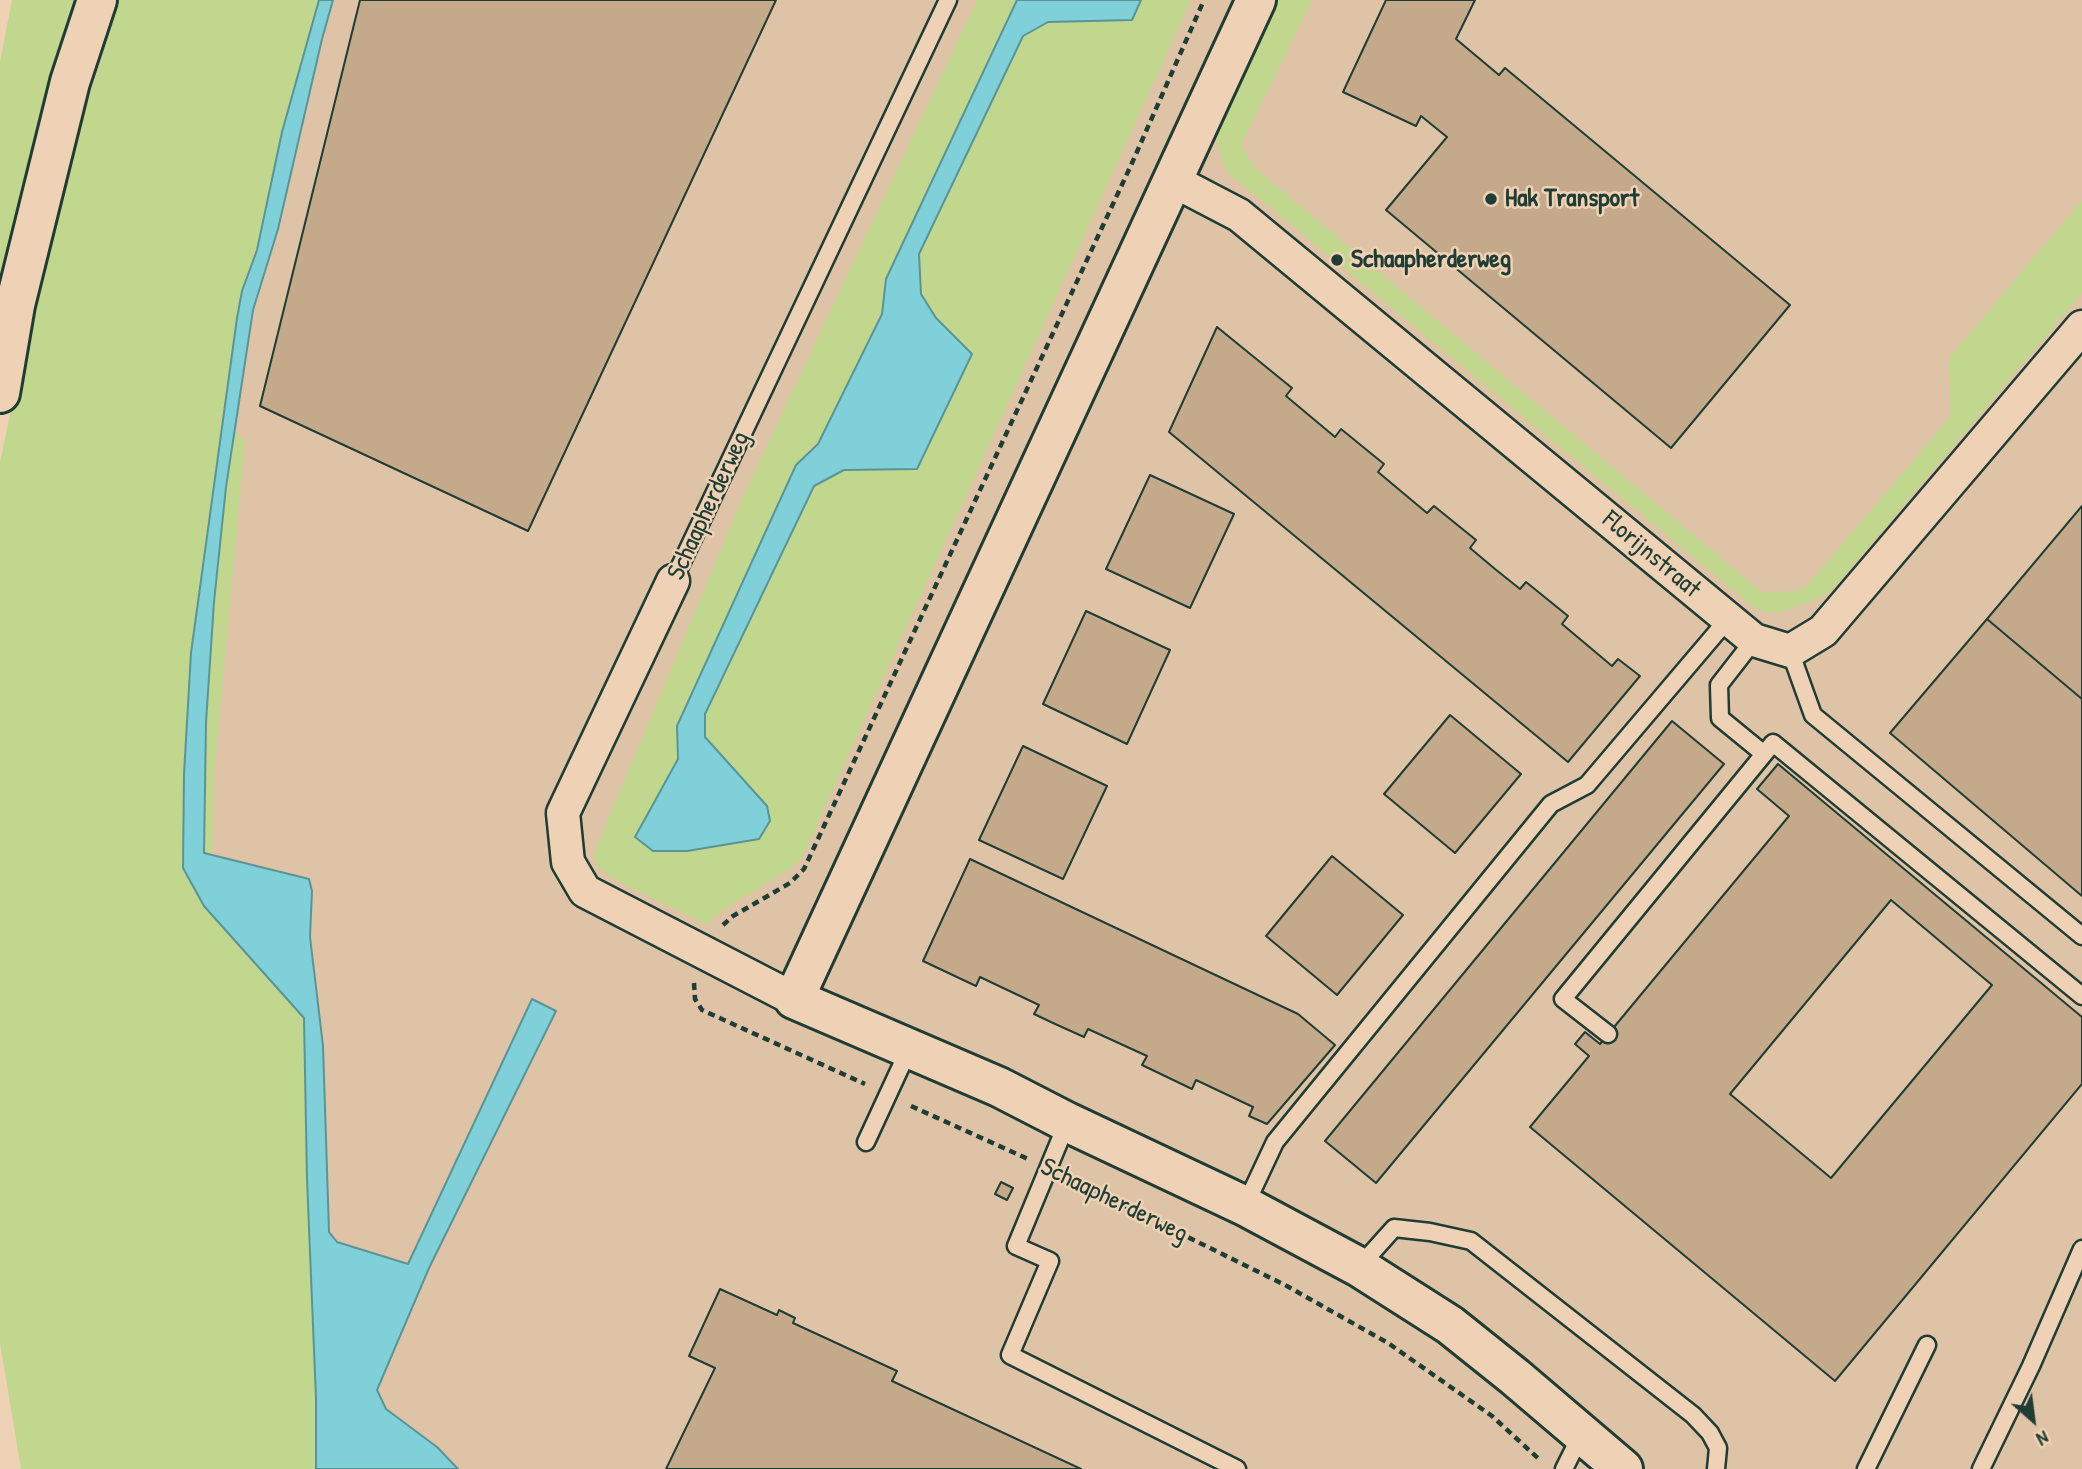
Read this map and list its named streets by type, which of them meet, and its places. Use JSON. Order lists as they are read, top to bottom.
{
  "streets": {
    "main road": ["Schaapherderweg"],
    "street": ["Florijnstraat"]
  },
  "places": ["Hak Transport", "Schaapherderweg"],
  "north": "bottom right"
}
